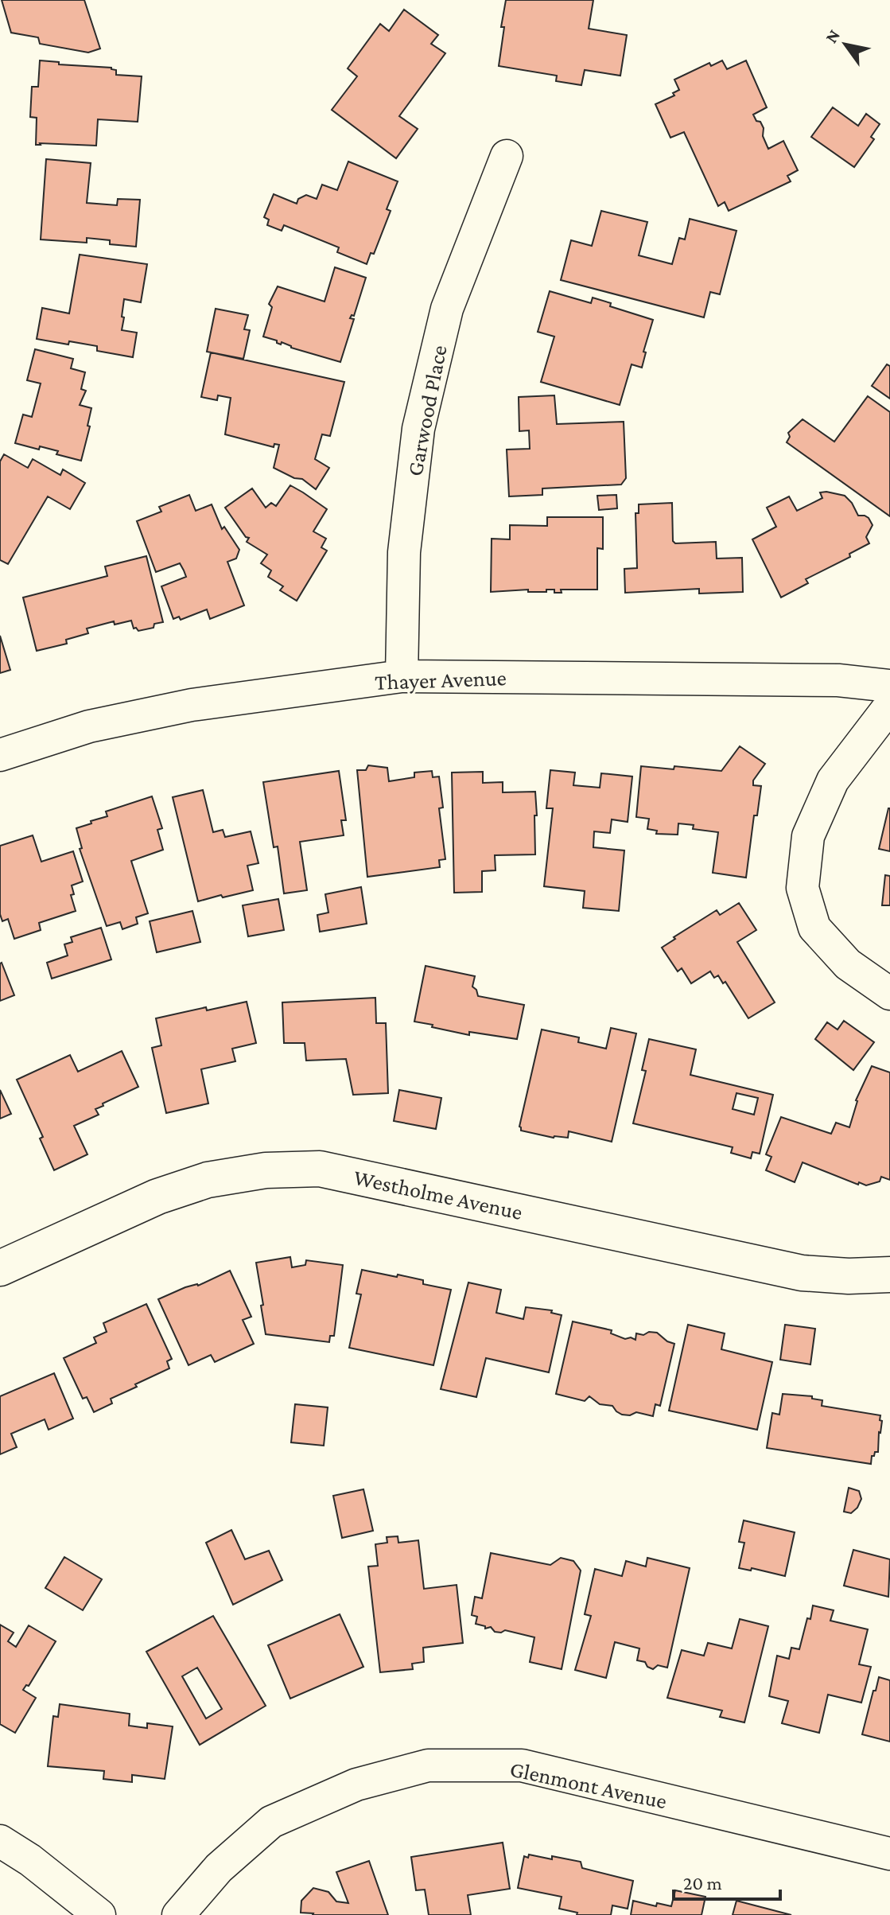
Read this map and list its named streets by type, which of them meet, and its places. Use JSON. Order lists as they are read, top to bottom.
{
  "streets": {
    "street": [
      "Garwood Place",
      "Thayer Avenue",
      "Westholme Avenue",
      "Glenmont Avenue"
    ]
  },
  "crossings": [
    ["Garwood Place", "Thayer Avenue"]
  ],
  "scale_bar": "20 m",
  "north": "top left"
}
